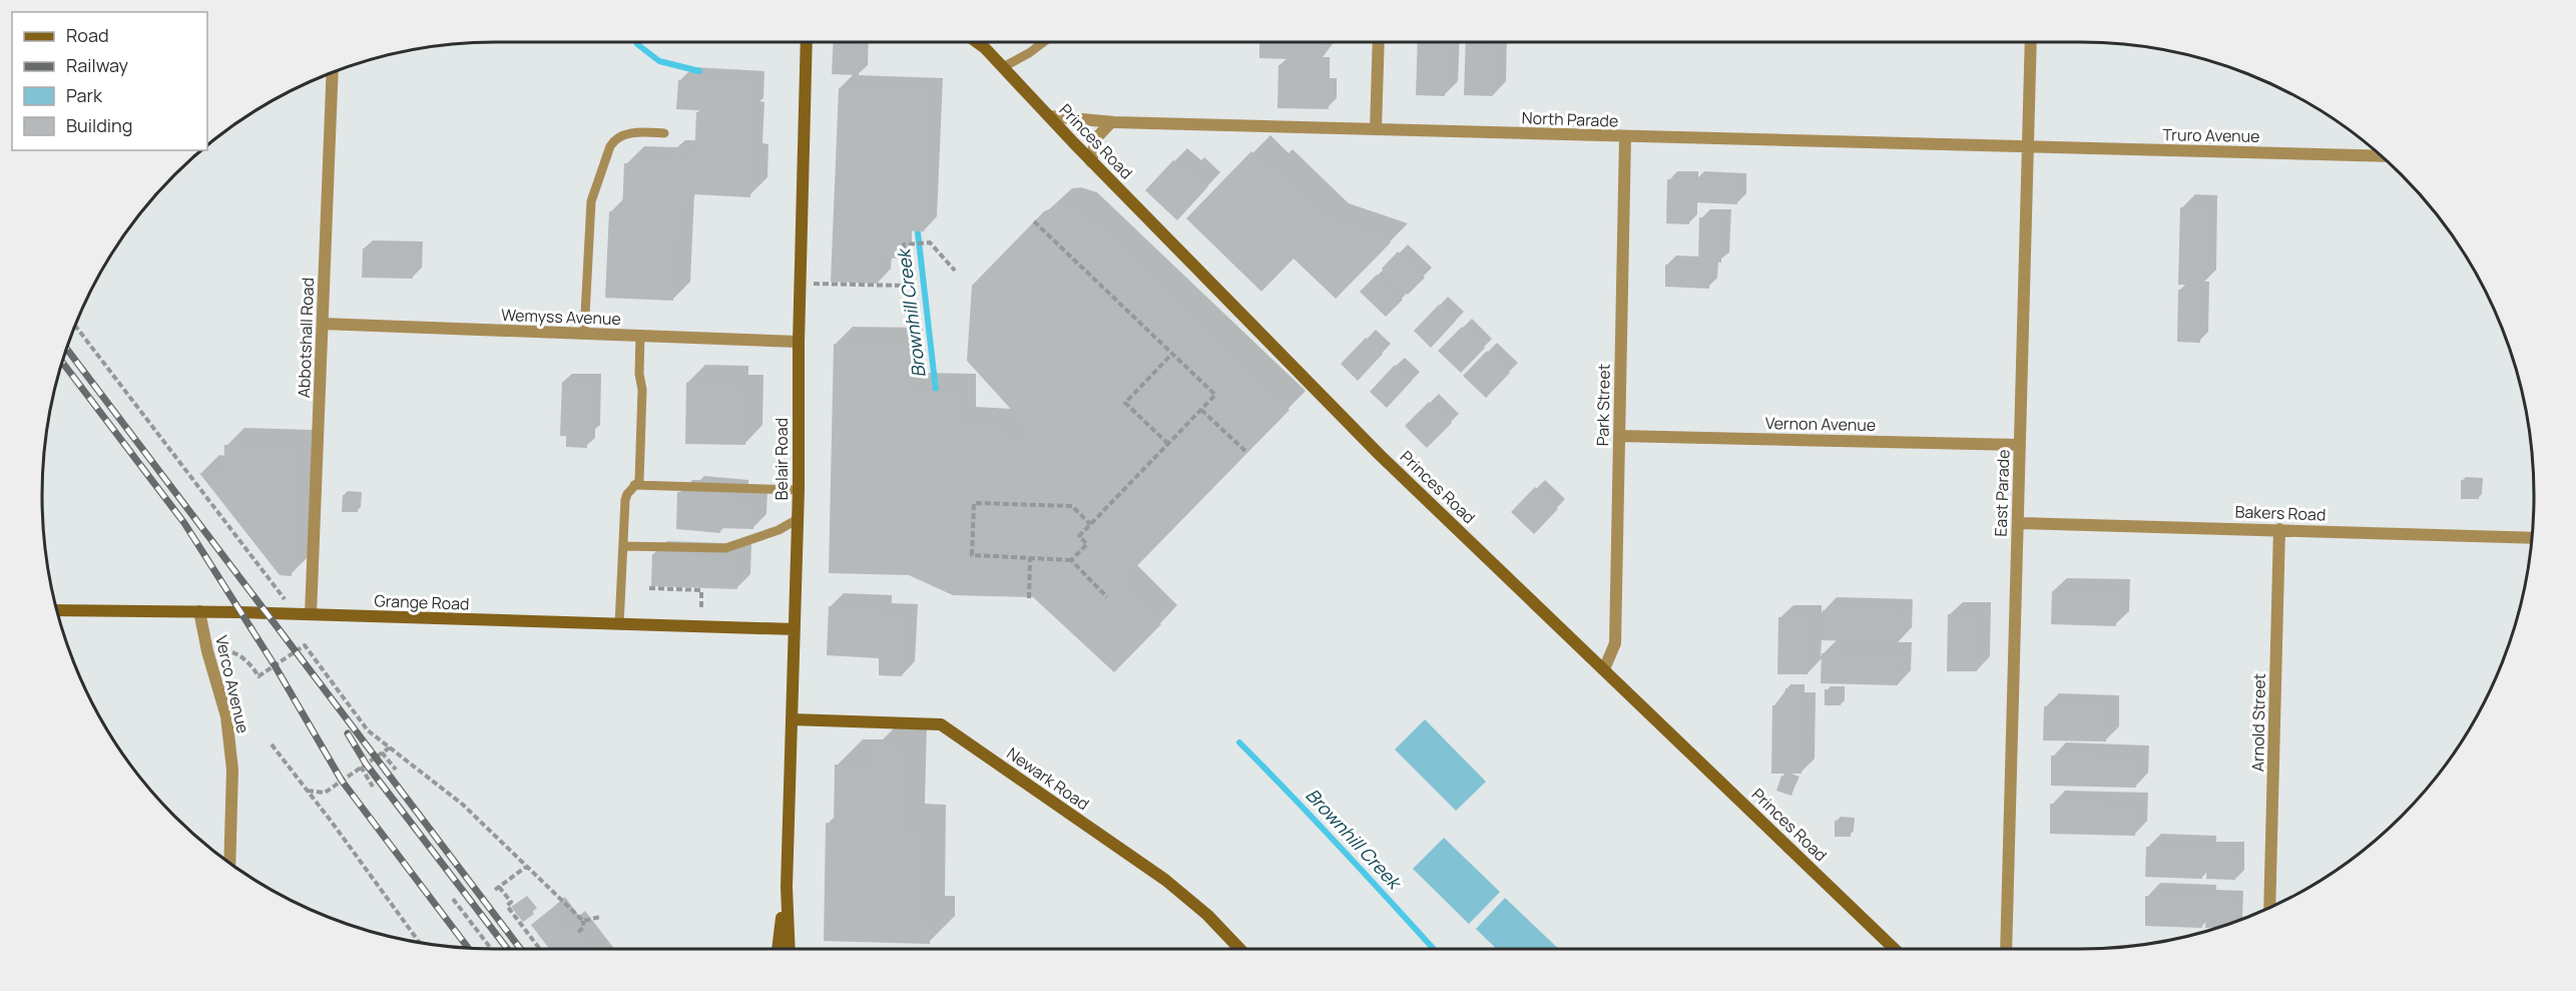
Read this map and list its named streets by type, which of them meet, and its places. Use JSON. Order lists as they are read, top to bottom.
{
  "streets": {
    "street": [
      "North Parade",
      "Truro Avenue",
      "Princes Road",
      "Wemyss Avenue",
      "Abbotshall Road",
      "Park Street",
      "Vernon Avenue",
      "Belair Road",
      "East Parade",
      "Bakers Road",
      "Grange Road",
      "Verco Avenue",
      "Arnold Street",
      "Newark Road"
    ]
  },
  "crossings": [
    ["North Parade", "Truro Avenue"],
    ["North Parade", "Princes Road"],
    ["North Parade", "Park Street"],
    ["North Parade", "East Parade"],
    ["Truro Avenue", "East Parade"],
    ["Princes Road", "Park Street"],
    ["Wemyss Avenue", "Abbotshall Road"],
    ["Wemyss Avenue", "Belair Road"],
    ["Abbotshall Road", "Grange Road"],
    ["Park Street", "Vernon Avenue"],
    ["Vernon Avenue", "East Parade"],
    ["Belair Road", "Grange Road"],
    ["Belair Road", "Newark Road"],
    ["East Parade", "Bakers Road"],
    ["Bakers Road", "Arnold Street"],
    ["Grange Road", "Verco Avenue"]
  ],
  "water": ["Brownhill Creek"],
  "legend": [
    "Road",
    "Railway",
    "Park",
    "Building"
  ]
}
